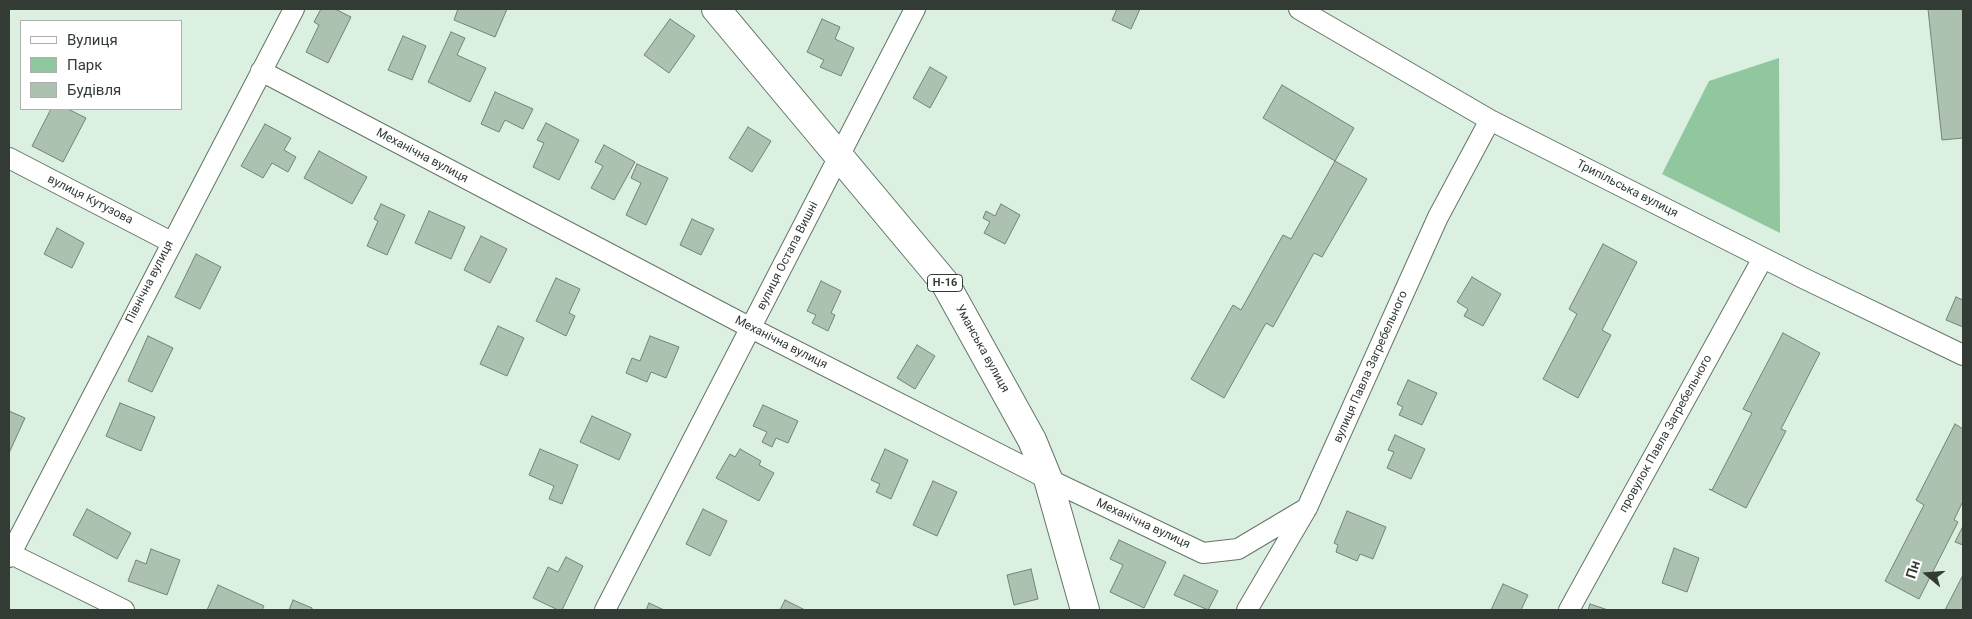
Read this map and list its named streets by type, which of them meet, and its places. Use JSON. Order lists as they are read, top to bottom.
{
  "streets": {
    "main road": ["Н-16", "Уманська вулиця"],
    "street": [
      "Механічна вулиця",
      "Трипільська вулиця",
      "вулиця Кутузова",
      "вулиця Остапа Вишні",
      "Північна вулиця",
      "вулиця Павла Загребельного",
      "провулок Павла Загребельного"
    ]
  },
  "crossings": [
    ["Механічна вулиця", "вулиця Остапа Вишні"],
    ["Механічна вулиця", "Північна вулиця"],
    ["Механічна вулиця", "Уманська вулиця"],
    ["Механічна вулиця", "вулиця Павла Загребельного"],
    ["Трипільська вулиця", "вулиця Павла Загребельного"],
    ["Трипільська вулиця", "провулок Павла Загребельного"],
    ["вулиця Кутузова", "Північна вулиця"],
    ["вулиця Остапа Вишні", "Уманська вулиця"]
  ],
  "legend": ["Вулиця", "Парк", "Будівля"],
  "north": "left"
}
